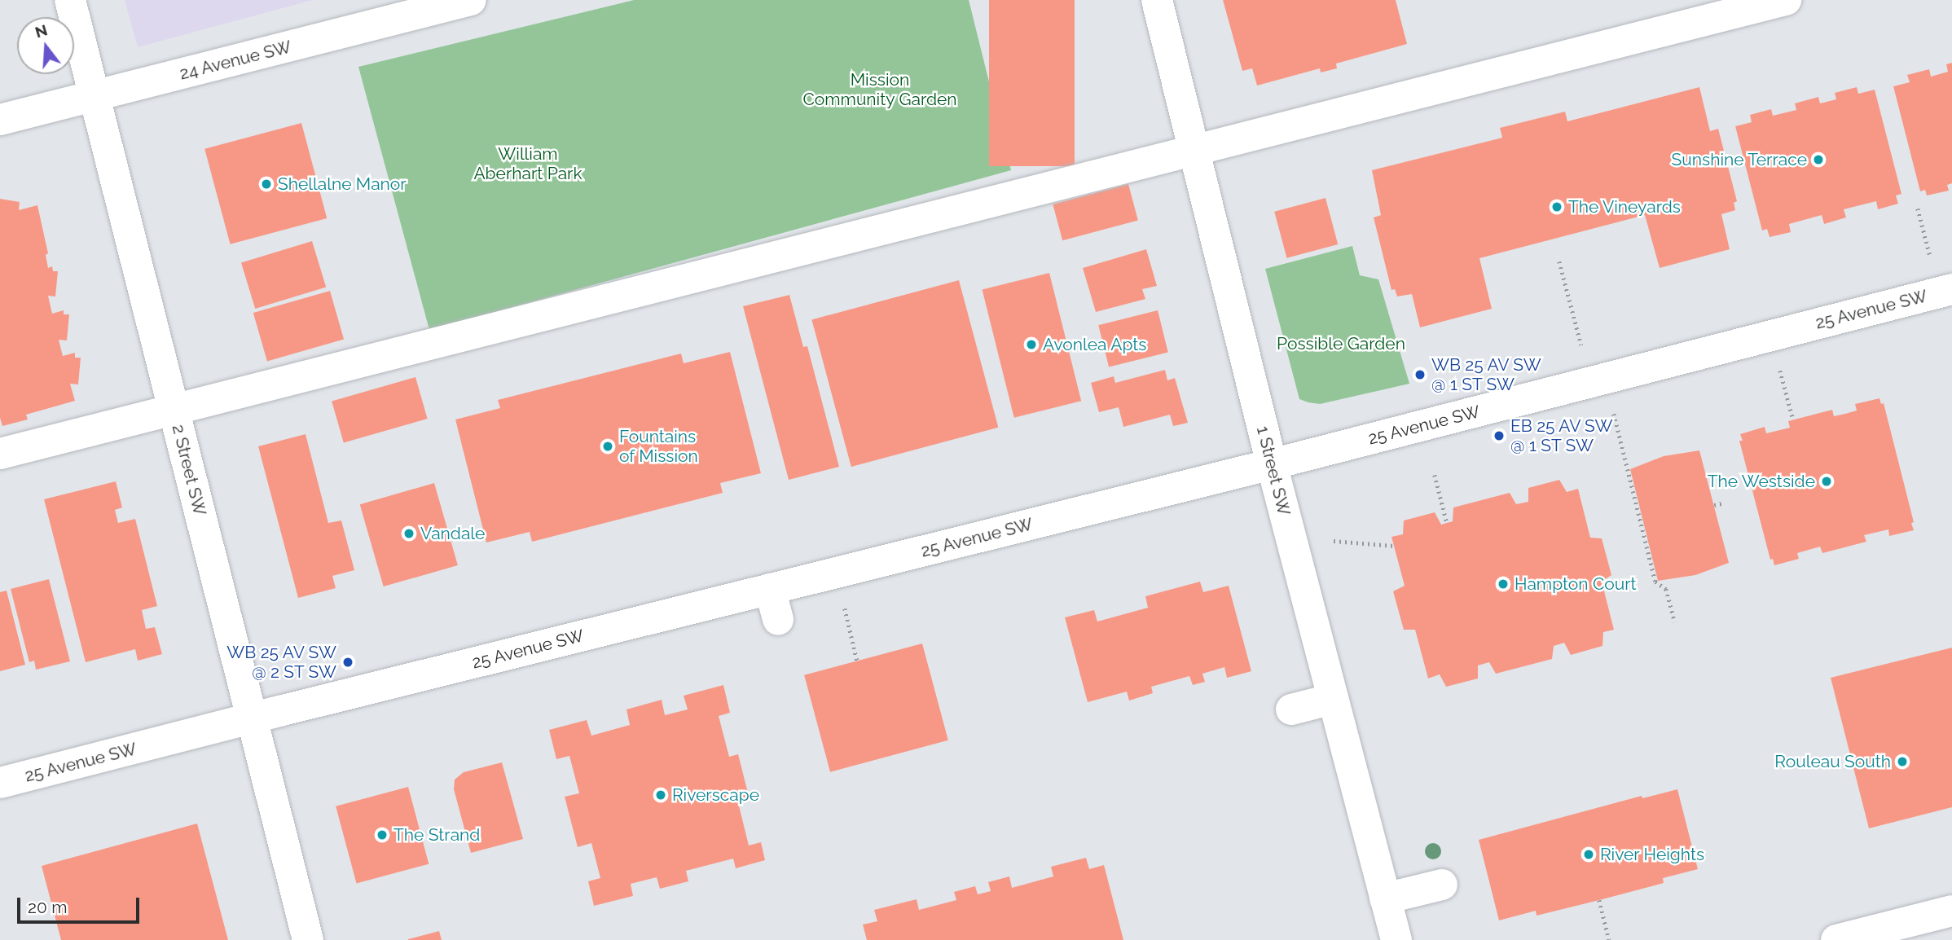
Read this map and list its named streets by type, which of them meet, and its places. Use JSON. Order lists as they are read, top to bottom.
{
  "streets": {
    "street": [
      "24 Avenue SW",
      "25 Avenue SW",
      "2 Street SW",
      "1 Street SW"
    ]
  },
  "crossings": [
    ["24 Avenue SW", "2 Street SW"],
    ["25 Avenue SW", "2 Street SW"],
    ["25 Avenue SW", "1 Street SW"]
  ],
  "parks": ["Mission Community Garden", "William Aberhart Park", "Possible Garden"],
  "places": [
    "Sunshine Terrace",
    "Shellalne Manor",
    "The Vineyards",
    "Avonlea Apts",
    "WB 25 AV SW @ 1 ST SW",
    "EB 25 AV SW @ 1 ST SW",
    "Fountains of Mission",
    "The Westside",
    "Vandale",
    "Hampton Court",
    "WB 25 AV SW @ 2 ST SW",
    "Rouleau South",
    "Riverscape",
    "The Strand",
    "River Heights"
  ],
  "scale_bar": "20 m",
  "north": "top"
}
